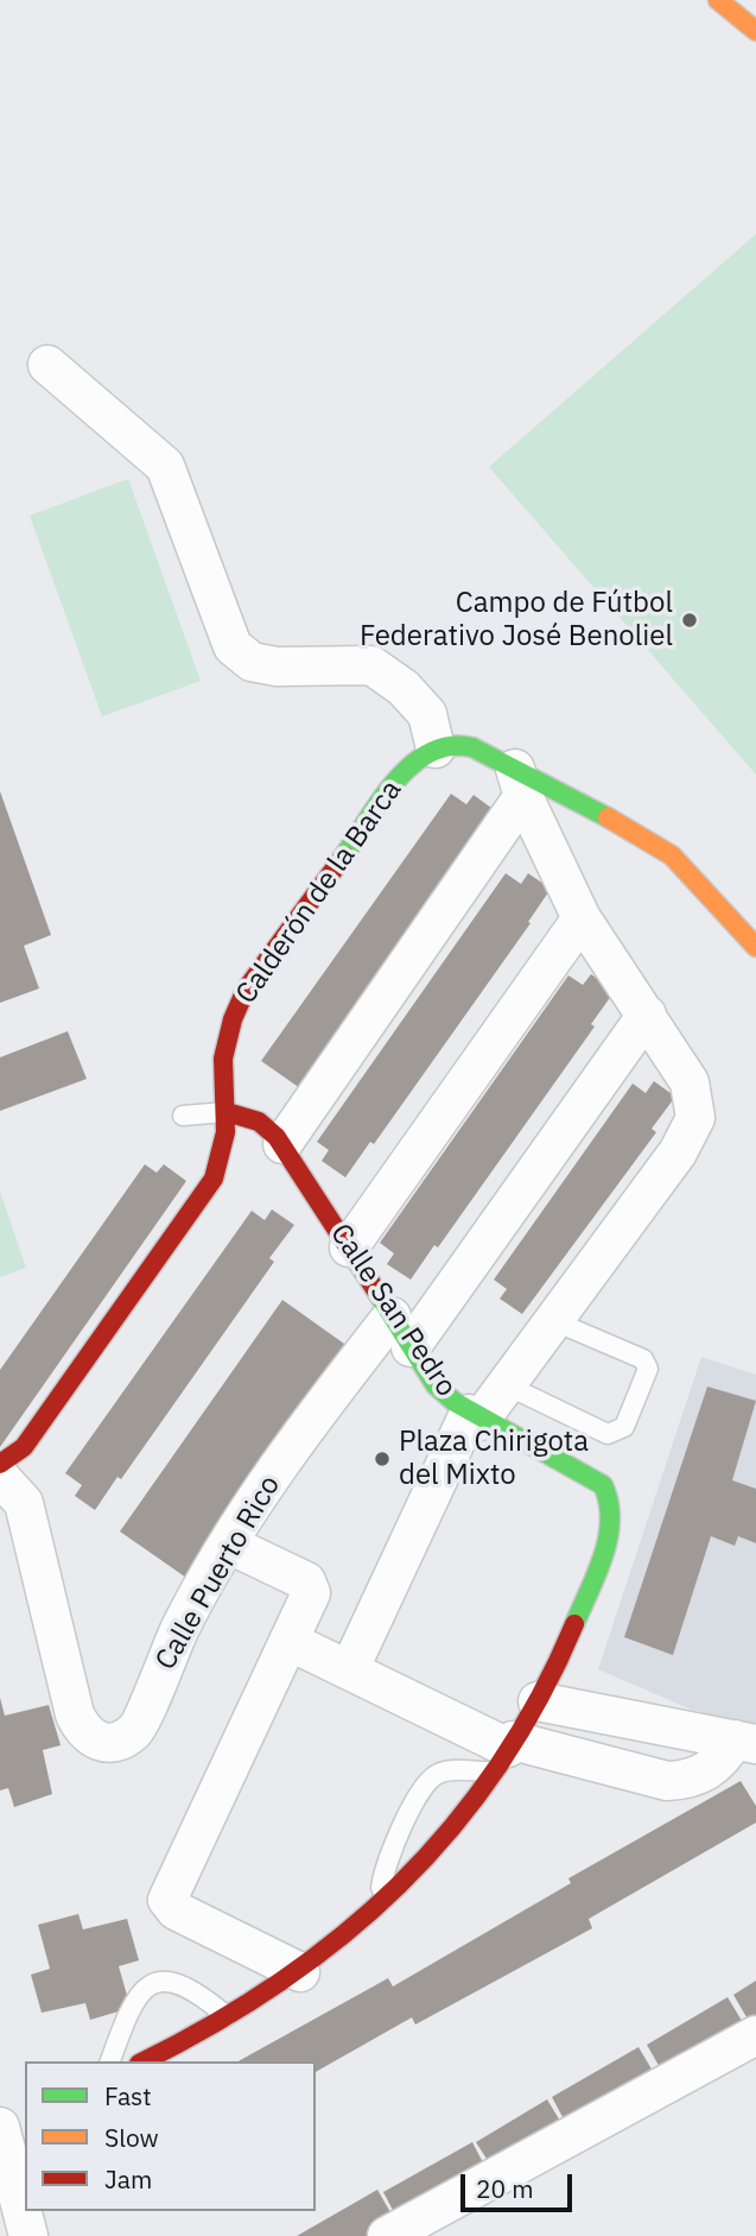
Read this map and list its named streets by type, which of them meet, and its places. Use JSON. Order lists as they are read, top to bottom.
{
  "streets": {
    "street": ["Calderón de la Barca", "Calle San Pedro", "Calle Puerto Rico"]
  },
  "crossings": [
    ["Calderón de la Barca", "Calle San Pedro"],
    ["Calle San Pedro", "Calle Puerto Rico"]
  ],
  "places": ["Campo de Fútbol Federativo José Benoliel", "Plaza Chirigota del Mixto"],
  "legend": ["Fast", "Slow", "Jam"],
  "scale_bar": "20 m"
}
